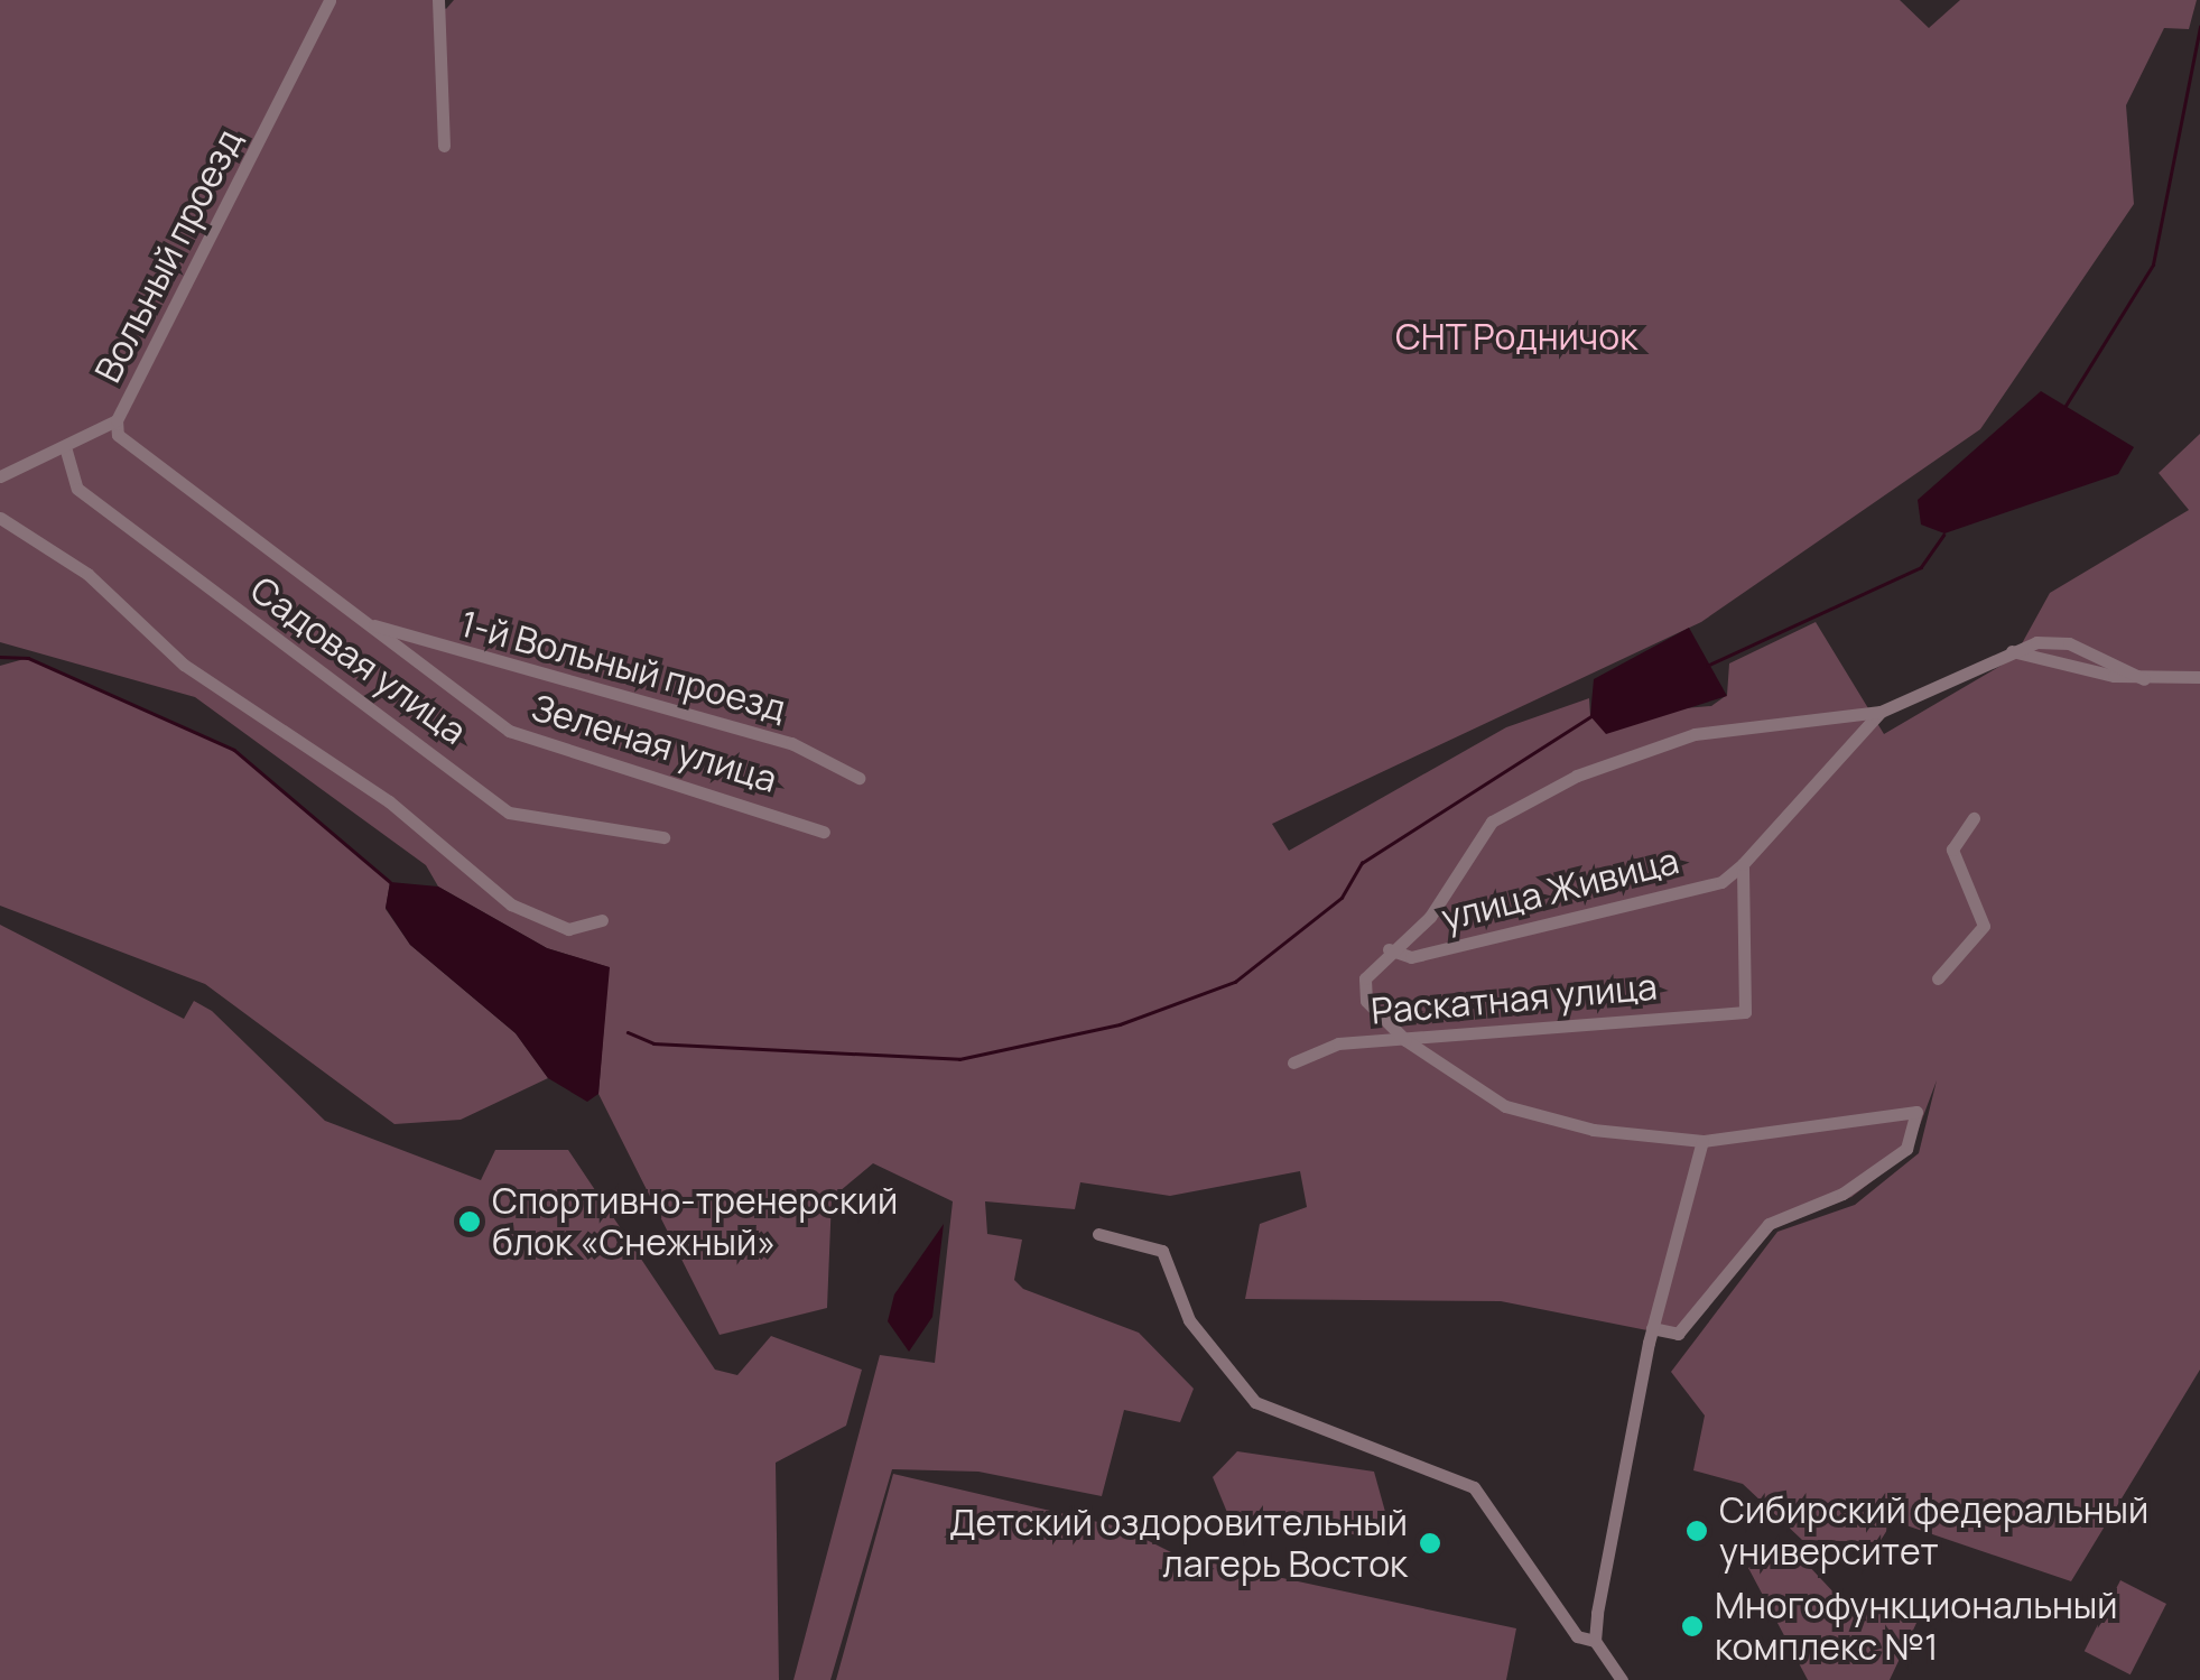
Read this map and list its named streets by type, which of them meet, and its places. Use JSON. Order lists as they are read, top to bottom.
{
  "streets": {
    "street": [
      "Вольный проезд",
      "Садовая улица",
      "1-й Вольный проезд",
      "Зеленая улица",
      "улица Живица",
      "Раскатная улица"
    ]
  },
  "crossings": [
    ["Вольный проезд", "Садовая улица"],
    ["Вольный проезд", "Зеленая улица"],
    ["1-й Вольный проезд", "Зеленая улица"],
    ["улица Живица", "Раскатная улица"]
  ],
  "parks": ["СНТ Родничок"],
  "places": [
    "Спортивно-тренерский блок «Снежный»",
    "Сибирский федеральный университет",
    "Детский оздоровительный лагерь Восток",
    "Многофункциональный комплекс №1"
  ]
}
